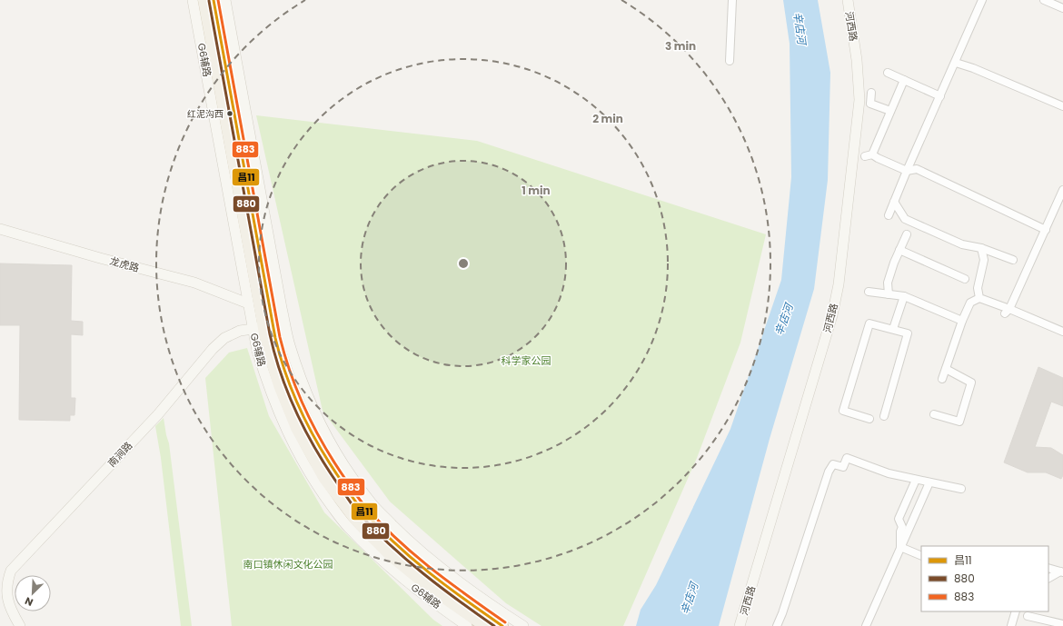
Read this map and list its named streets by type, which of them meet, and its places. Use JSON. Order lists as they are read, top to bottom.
{
  "streets": {
    "main road": ["G6辅路"],
    "street": ["河西路", "龙虎路", "南涧路"]
  },
  "crossings": [
    ["G6辅路", "龙虎路"],
    ["G6辅路", "南涧路"]
  ],
  "water": ["辛店河"],
  "parks": ["科学家公园", "南口镇休闲文化公园"],
  "places": ["红泥沟西"],
  "lines": ["transit line 昌11", "transit line 883", "transit line 880"],
  "legend": ["昌11", "880", "883"],
  "north": "bottom left",
  "rings": ["3 min", "2 min", "1 min"]
}
